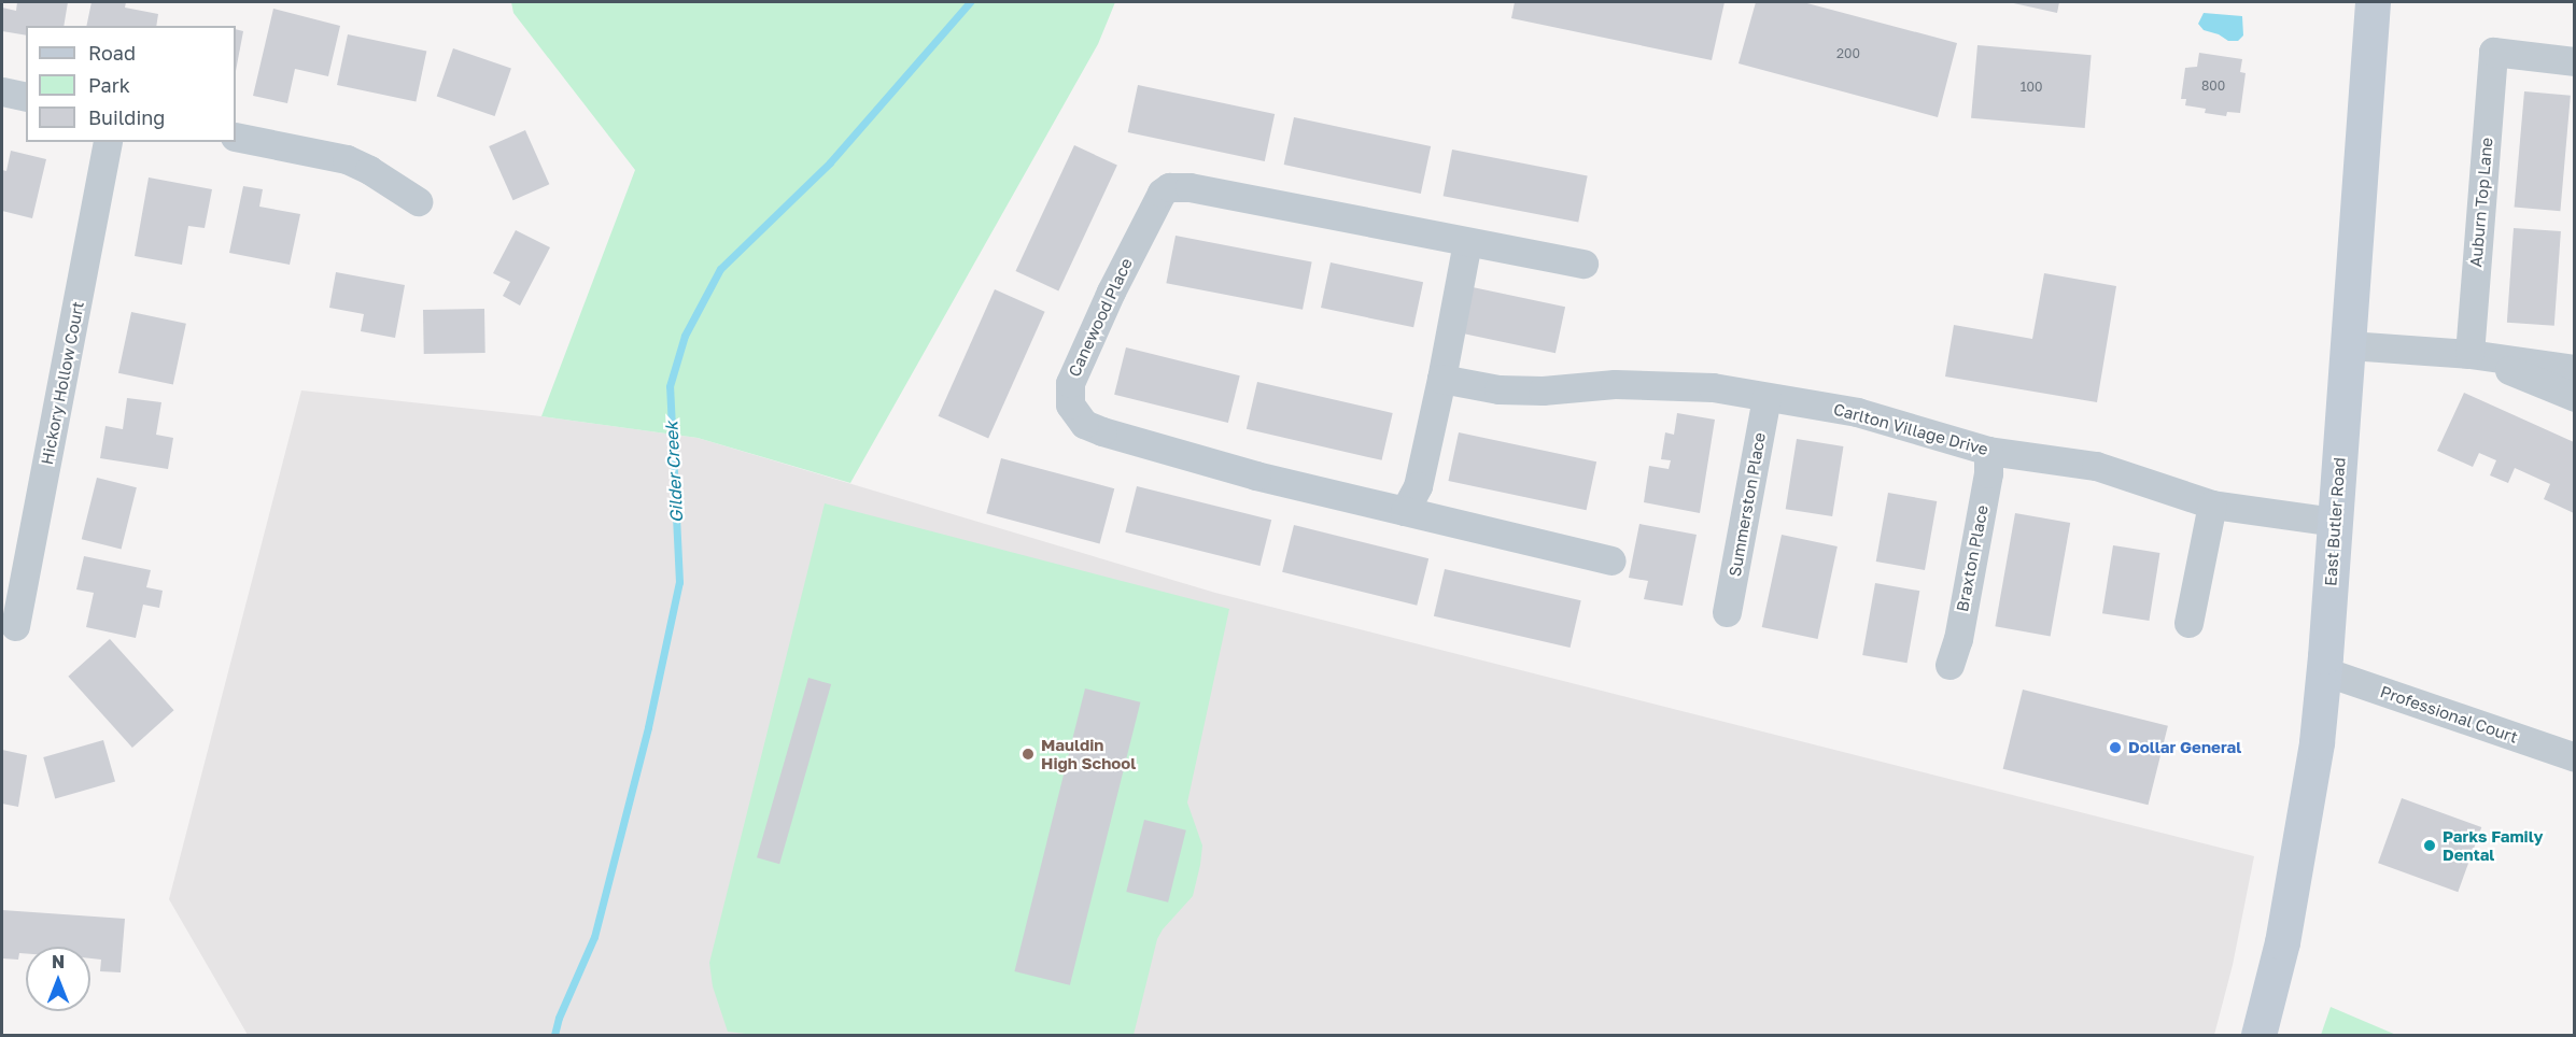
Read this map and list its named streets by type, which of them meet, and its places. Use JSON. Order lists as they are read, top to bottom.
{
  "streets": {
    "main road": ["East Butler Road"],
    "street": [
      "Auburn Top Lane",
      "Canewood Place",
      "Hickory Hollow Court",
      "Carlton Village Drive",
      "Summerston Place",
      "Braxton Place",
      "Professional Court"
    ]
  },
  "crossings": [
    ["Carlton Village Drive", "Summerston Place"],
    ["Carlton Village Drive", "East Butler Road"],
    ["Carlton Village Drive", "Braxton Place"],
    ["East Butler Road", "Professional Court"]
  ],
  "water": ["Gilder Creek"],
  "places": ["Dollar General", "Mauldin High School", "Parks Family Dental"],
  "house_numbers": ["200", "800", "100"],
  "legend": ["Road", "Park", "Building"],
  "north": "top"
}
